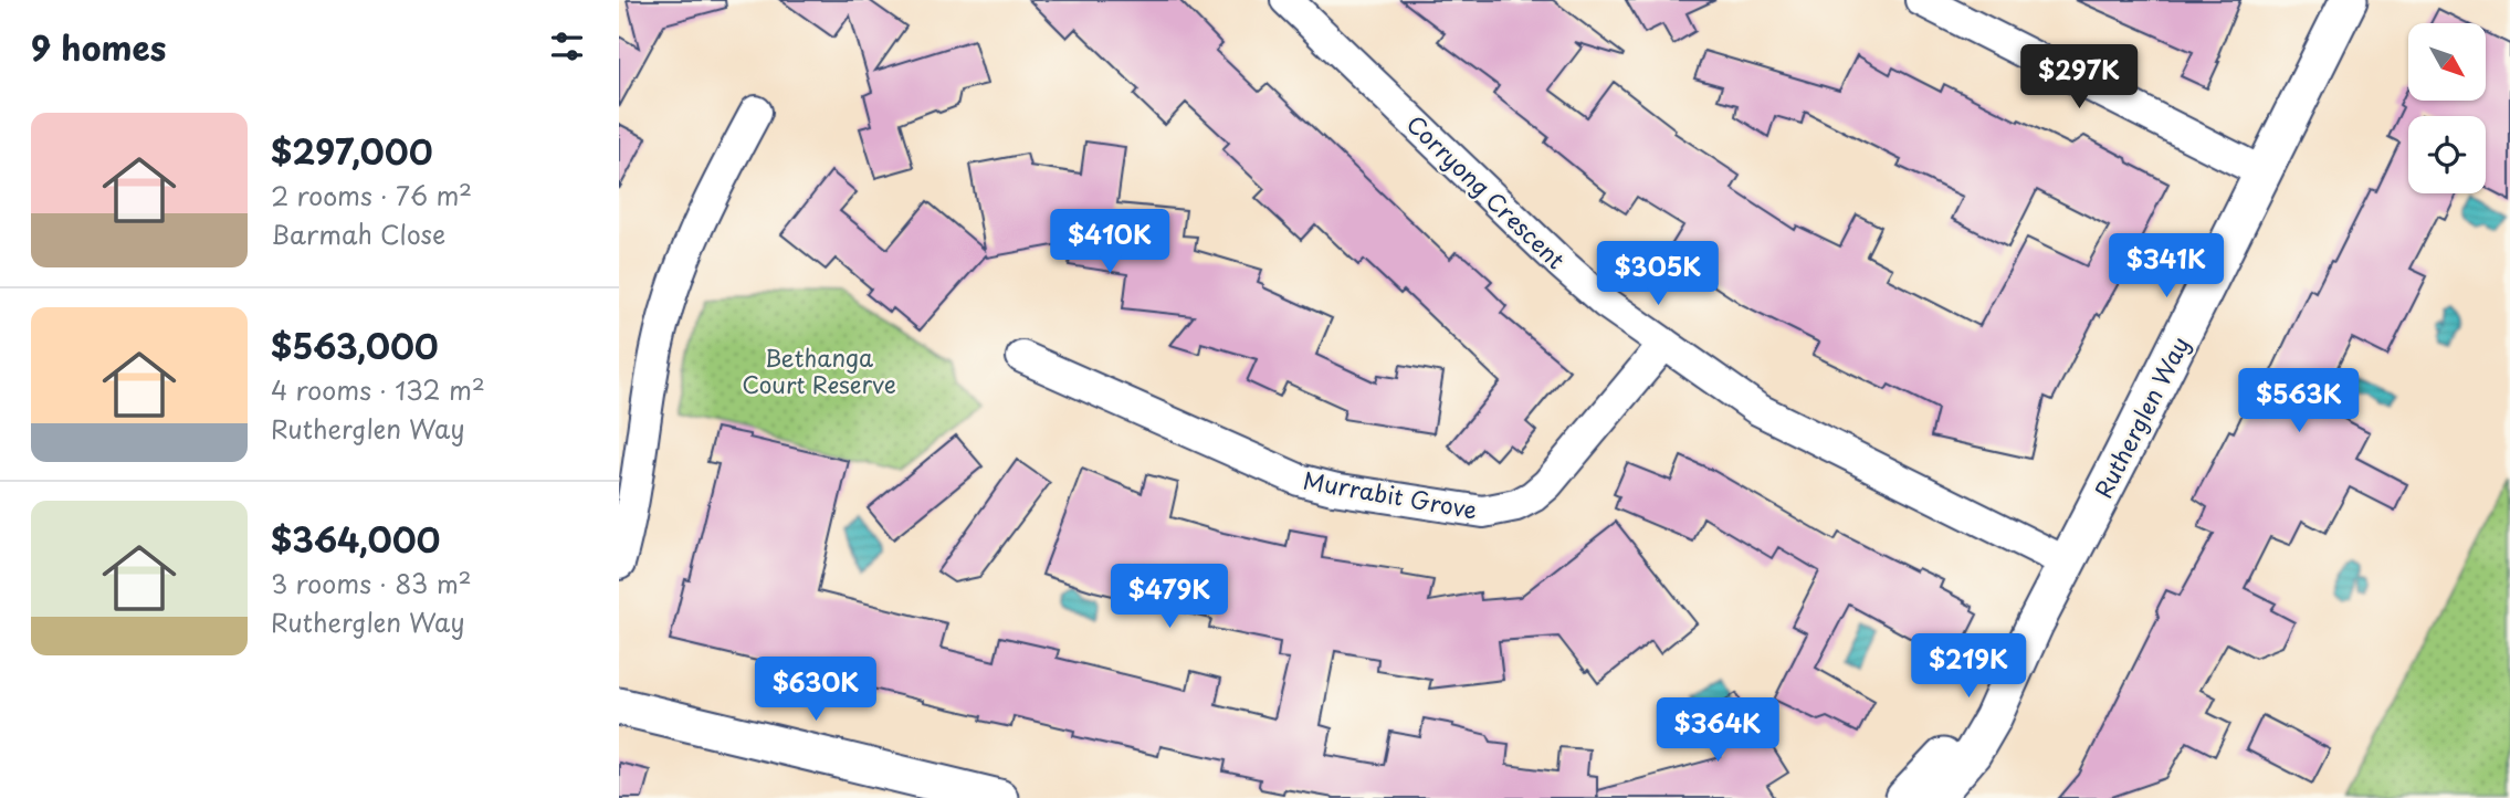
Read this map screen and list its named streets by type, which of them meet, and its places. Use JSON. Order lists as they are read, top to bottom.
{
  "streets": {
    "street": ["Corryong Crescent", "Rutherglen Way", "Murrabit Grove"]
  },
  "crossings": [
    ["Corryong Crescent", "Rutherglen Way"],
    ["Corryong Crescent", "Murrabit Grove"]
  ],
  "parks": ["Bethanga Court Reserve"],
  "north": "bottom right",
  "page": {
    "heading": "9 homes",
    "price": [
      "$297K",
      "$410K",
      "$341K",
      "$305K",
      "$563K",
      "$479K",
      "$219K",
      "$630K",
      "$364K"
    ],
    "list": [
      {
        "name": "$297,000",
        "note": "2 rooms · 76 m² · Barmah Close"
      },
      {
        "name": "$563,000",
        "note": "4 rooms · 132 m² · Rutherglen Way"
      },
      {
        "name": "$364,000",
        "note": "3 rooms · 83 m² · Rutherglen Way"
      }
    ]
  }
}
